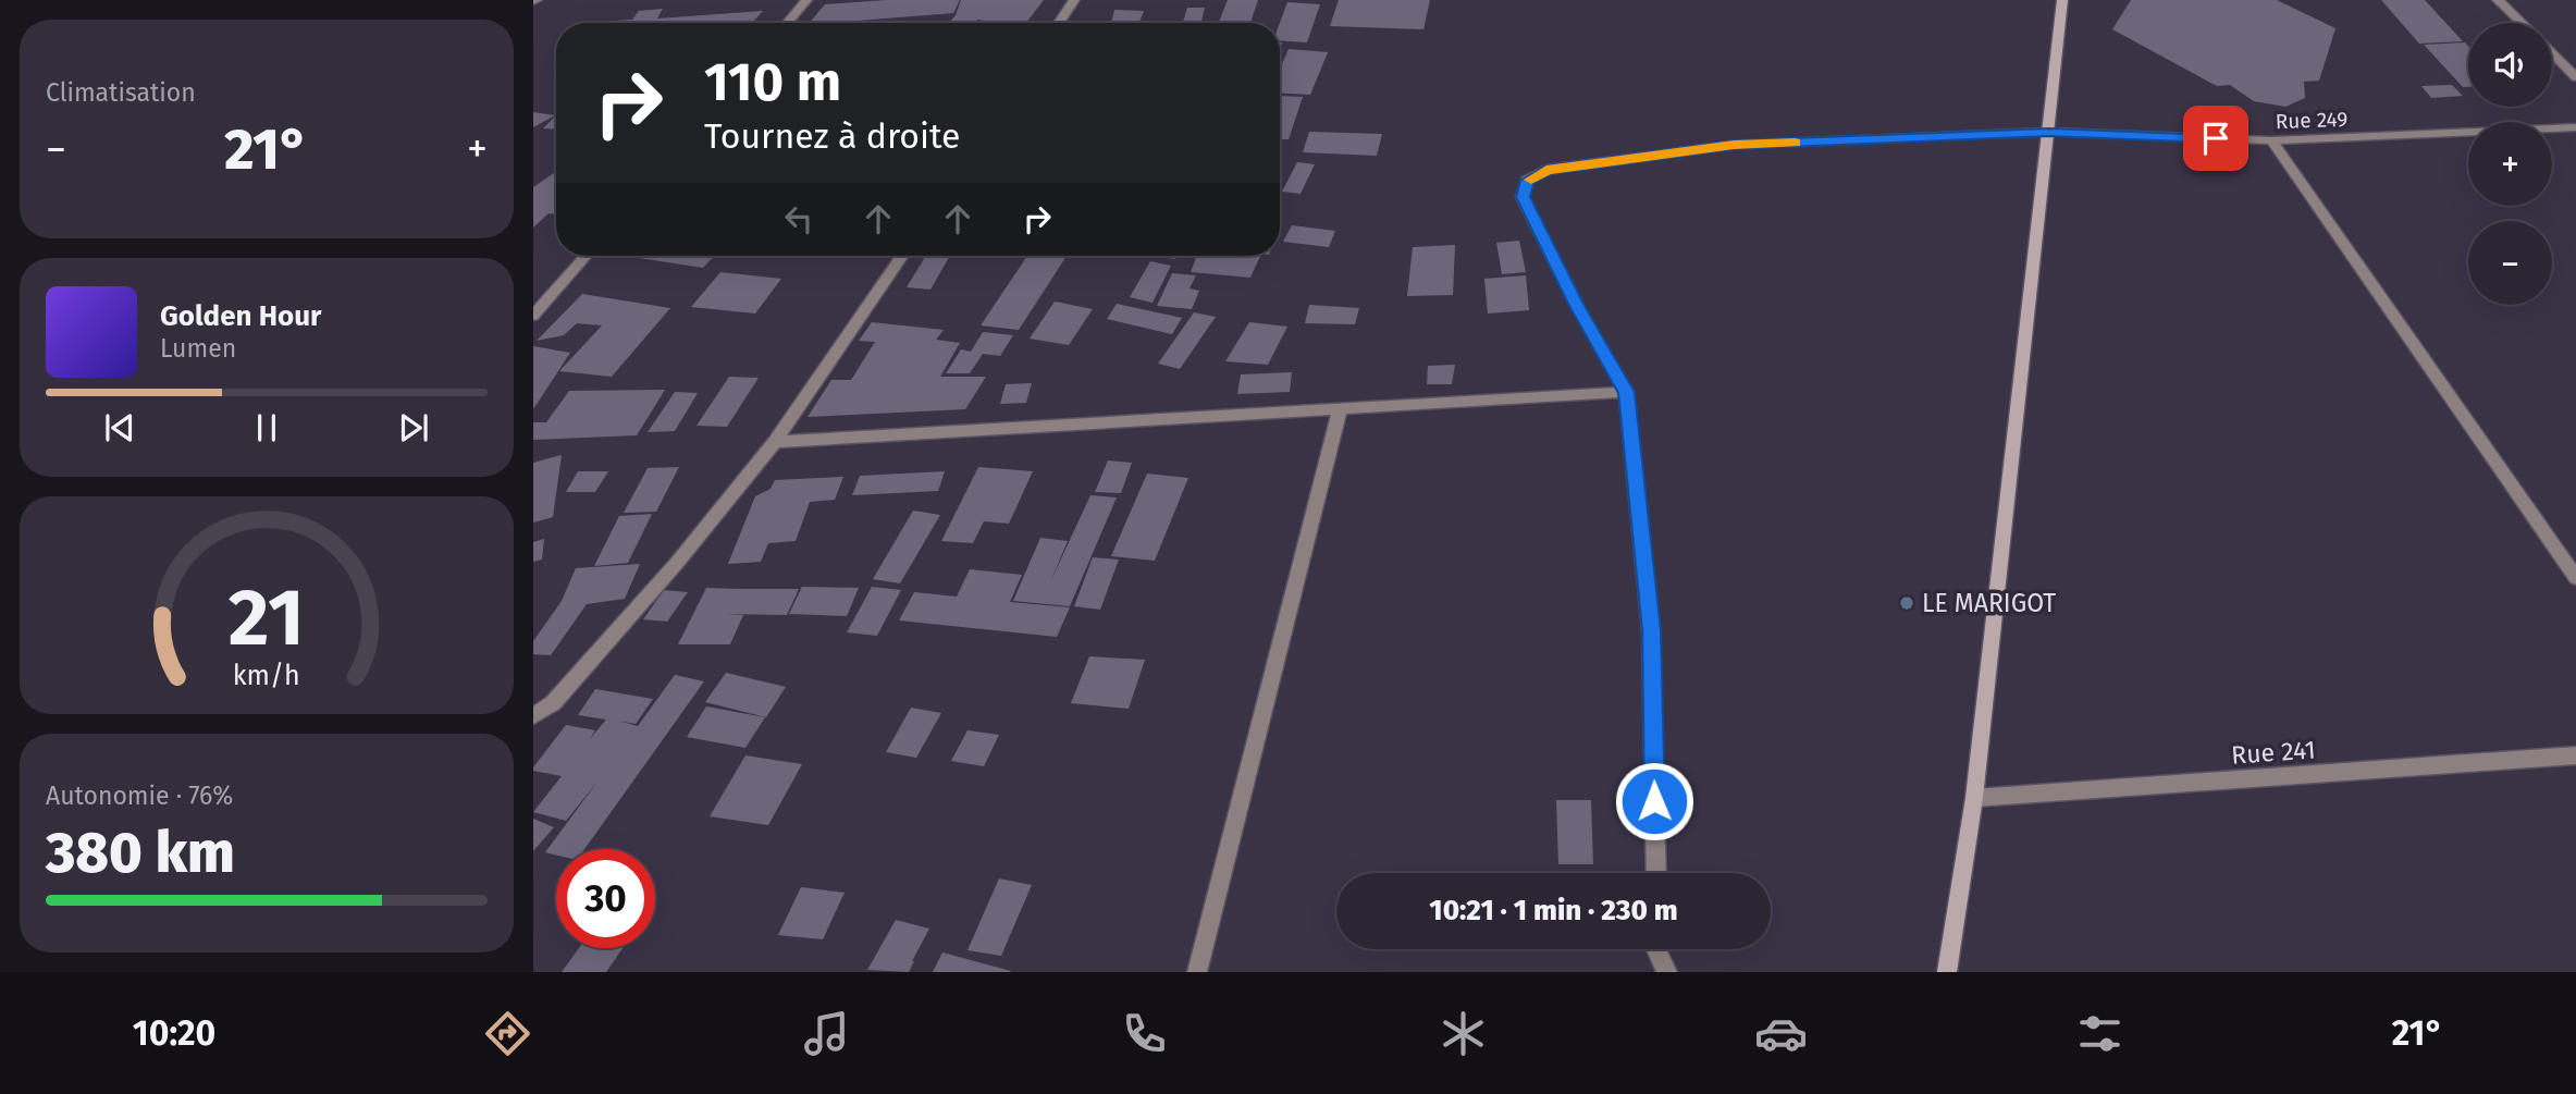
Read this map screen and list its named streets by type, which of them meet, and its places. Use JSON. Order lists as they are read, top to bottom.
{
  "streets": {
    "street": ["Rue 249", "Rue 241"]
  },
  "places": ["LE MARIGOT"],
  "page": {
    "tile": [
      "Climatisation",
      ["Autonomie · 76%", "380 km"]
    ],
    "map_buttons": ["+", "−"],
    "turn": ["110 m", "Tournez à droite"],
    "heat": ["−", "21°", "+"],
    "song": ["Golden Hour", "Lumen"],
    "limit": "30",
    "trip": "10:21 · 1 min · 230 m",
    "tabs": ["10:20", "21°"],
    "gauge": ["21", "km/h"]
  }
}
